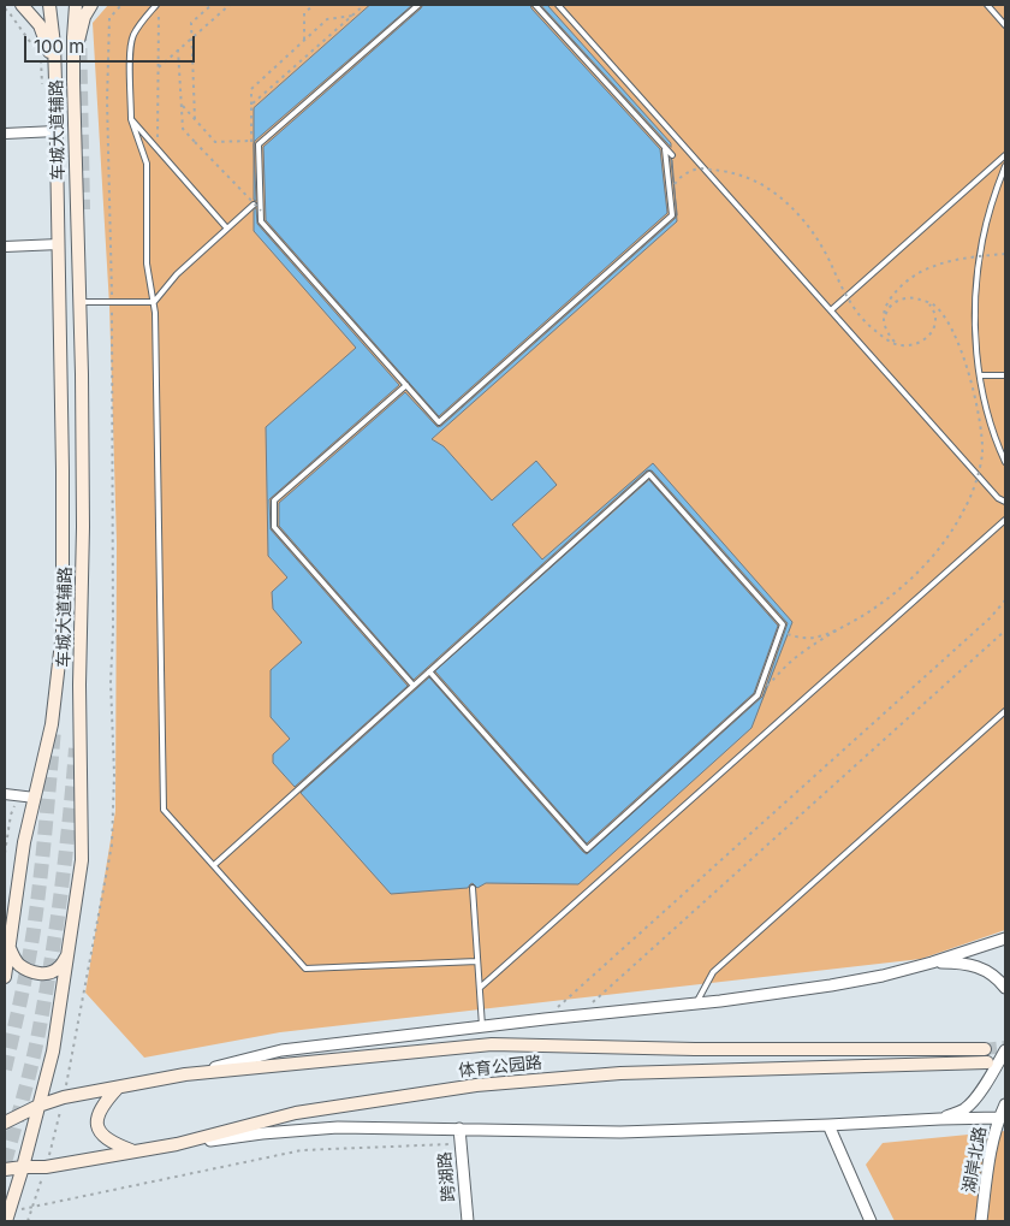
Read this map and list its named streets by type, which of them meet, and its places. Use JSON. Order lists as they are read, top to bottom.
{
  "streets": {
    "main road": ["车城大道辅路", "体育公园路"],
    "street": ["湖岸北路", "跨湖路"]
  },
  "crossings": [
    ["车城大道辅路", "体育公园路"]
  ],
  "scale_bar": "100 m"
}
